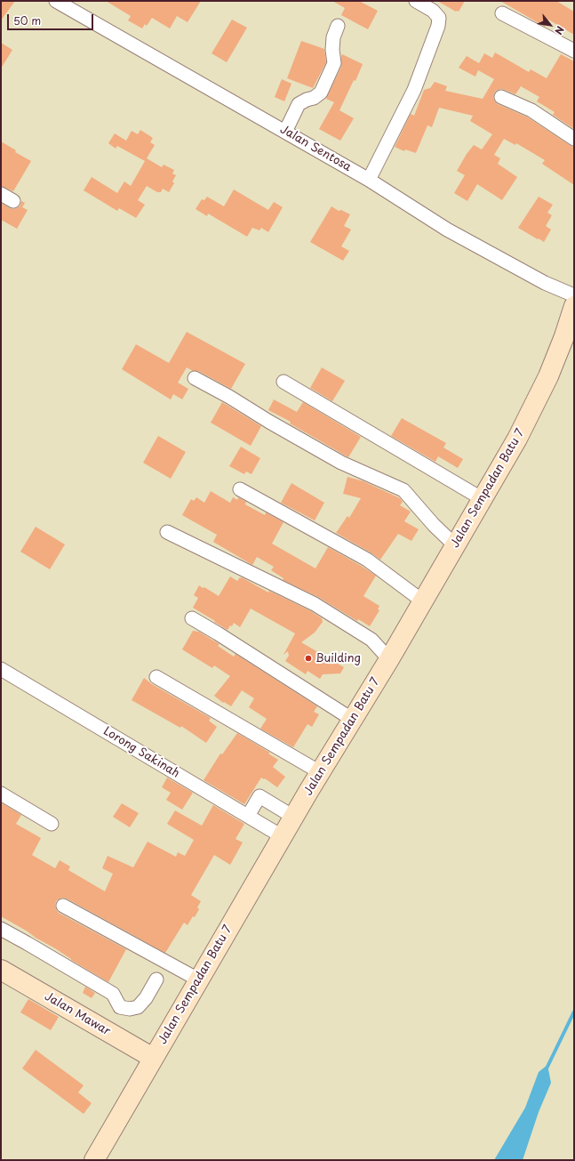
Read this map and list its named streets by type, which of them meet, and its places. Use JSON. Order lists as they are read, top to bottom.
{
  "streets": {
    "street": [
      "Jalan Sentosa",
      "Jalan Sempadan Batu 7",
      "Lorong Sakinah",
      "Jalan Mawar"
    ]
  },
  "crossings": [
    ["Jalan Sempadan Batu 7", "Lorong Sakinah"],
    ["Jalan Sempadan Batu 7", "Jalan Mawar"]
  ],
  "places": ["Building"],
  "scale_bar": "50 m",
  "north": "bottom right"
}
